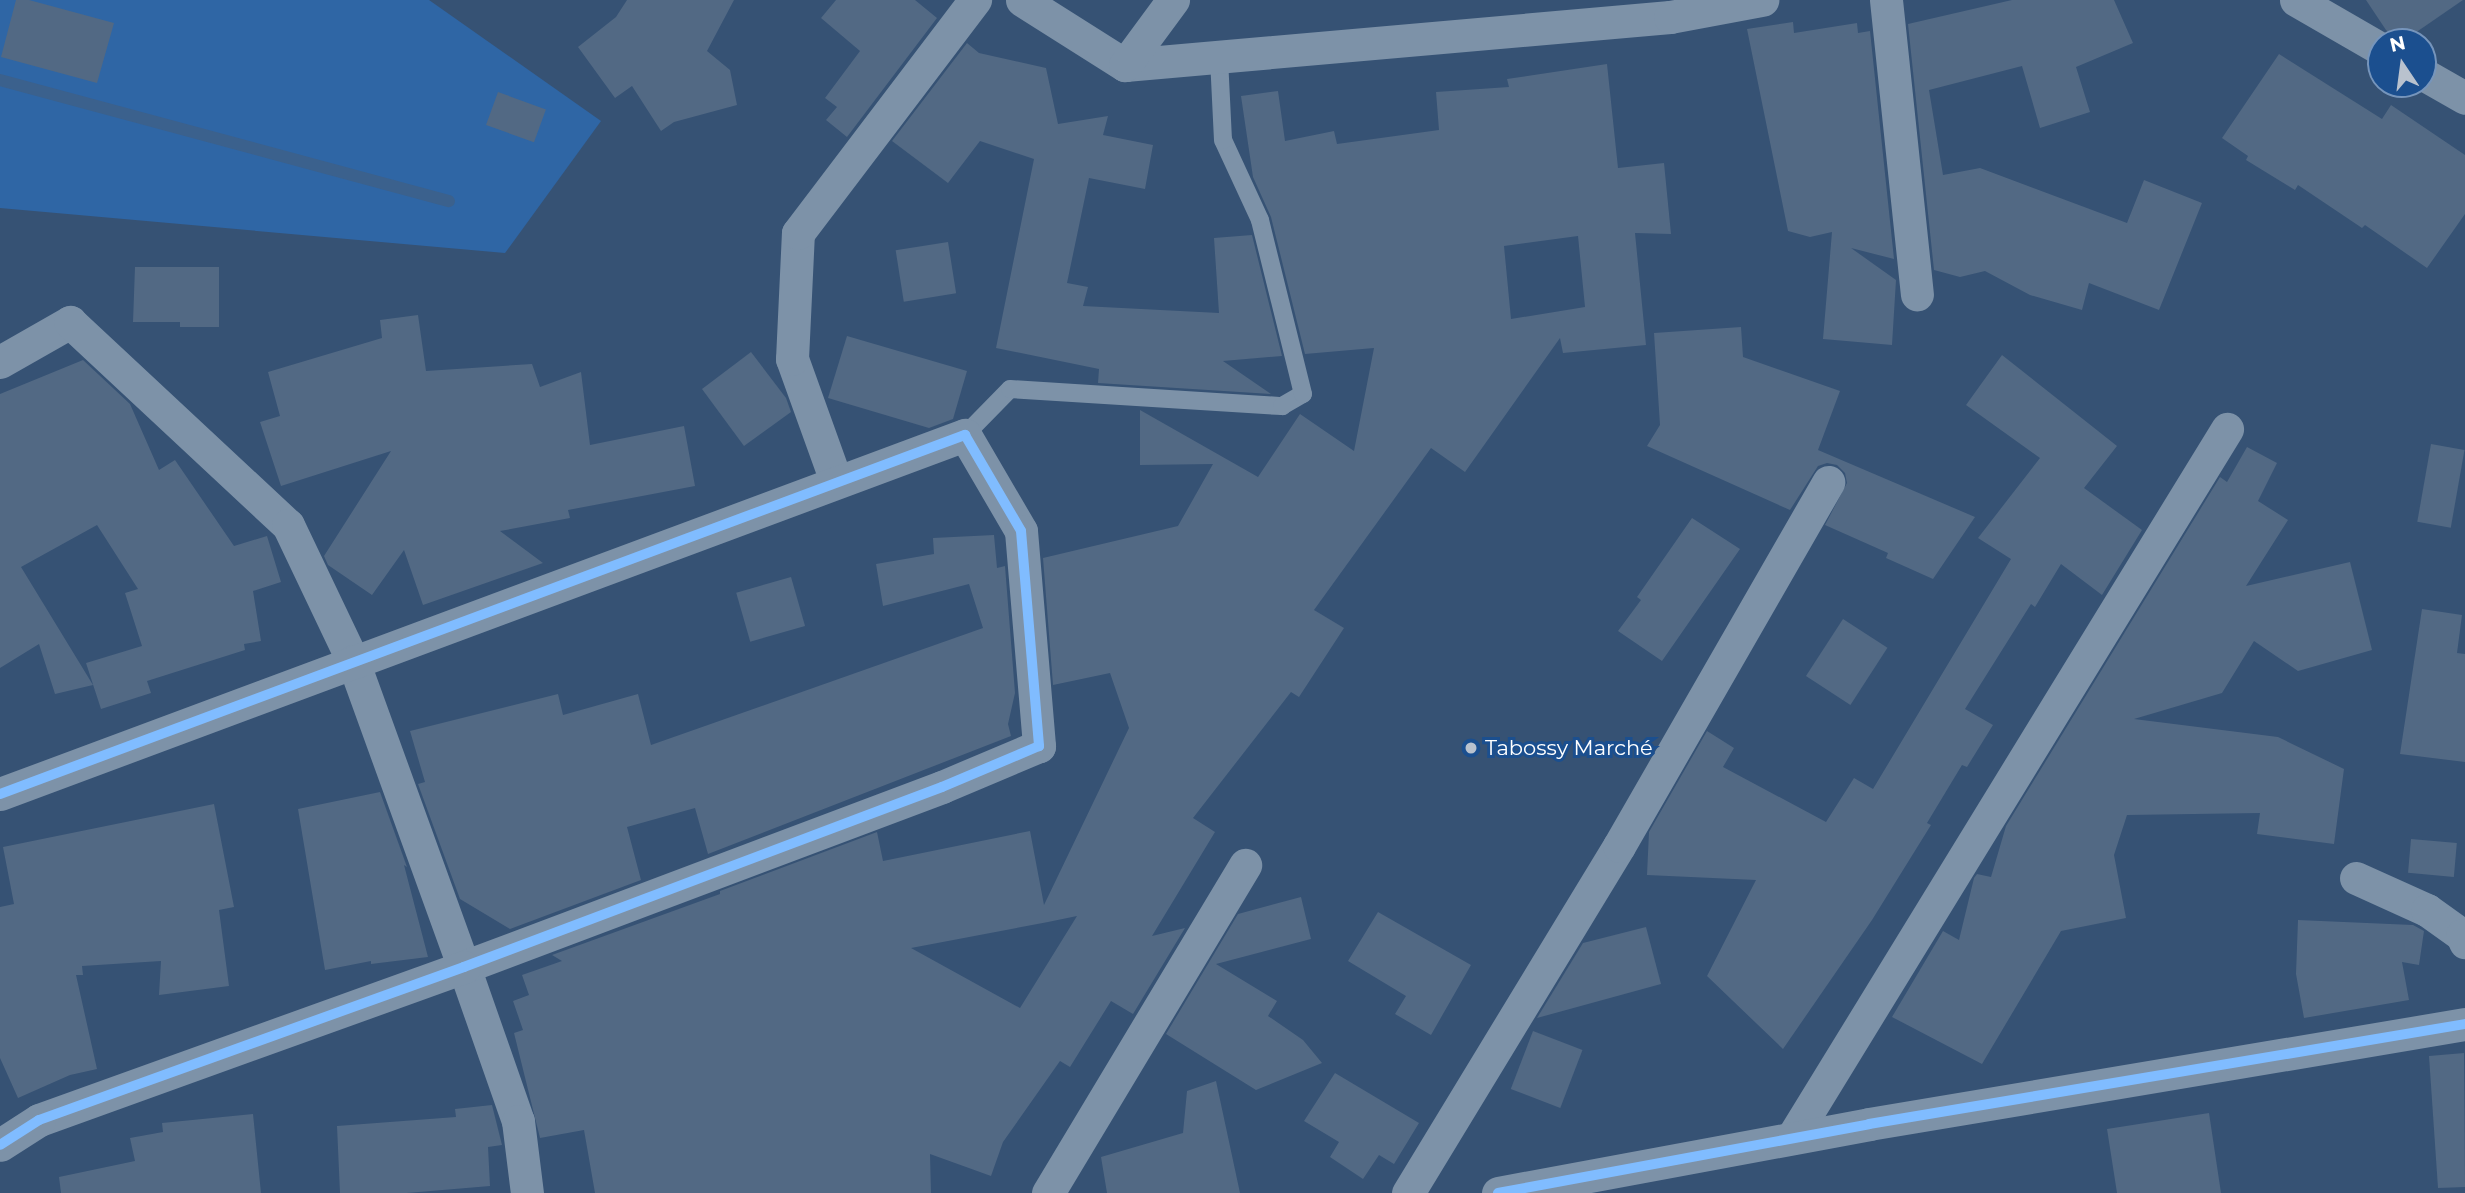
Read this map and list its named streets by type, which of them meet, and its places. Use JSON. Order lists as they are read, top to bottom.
{
  "places": ["Tabossy Marché"],
  "north": "top"
}
